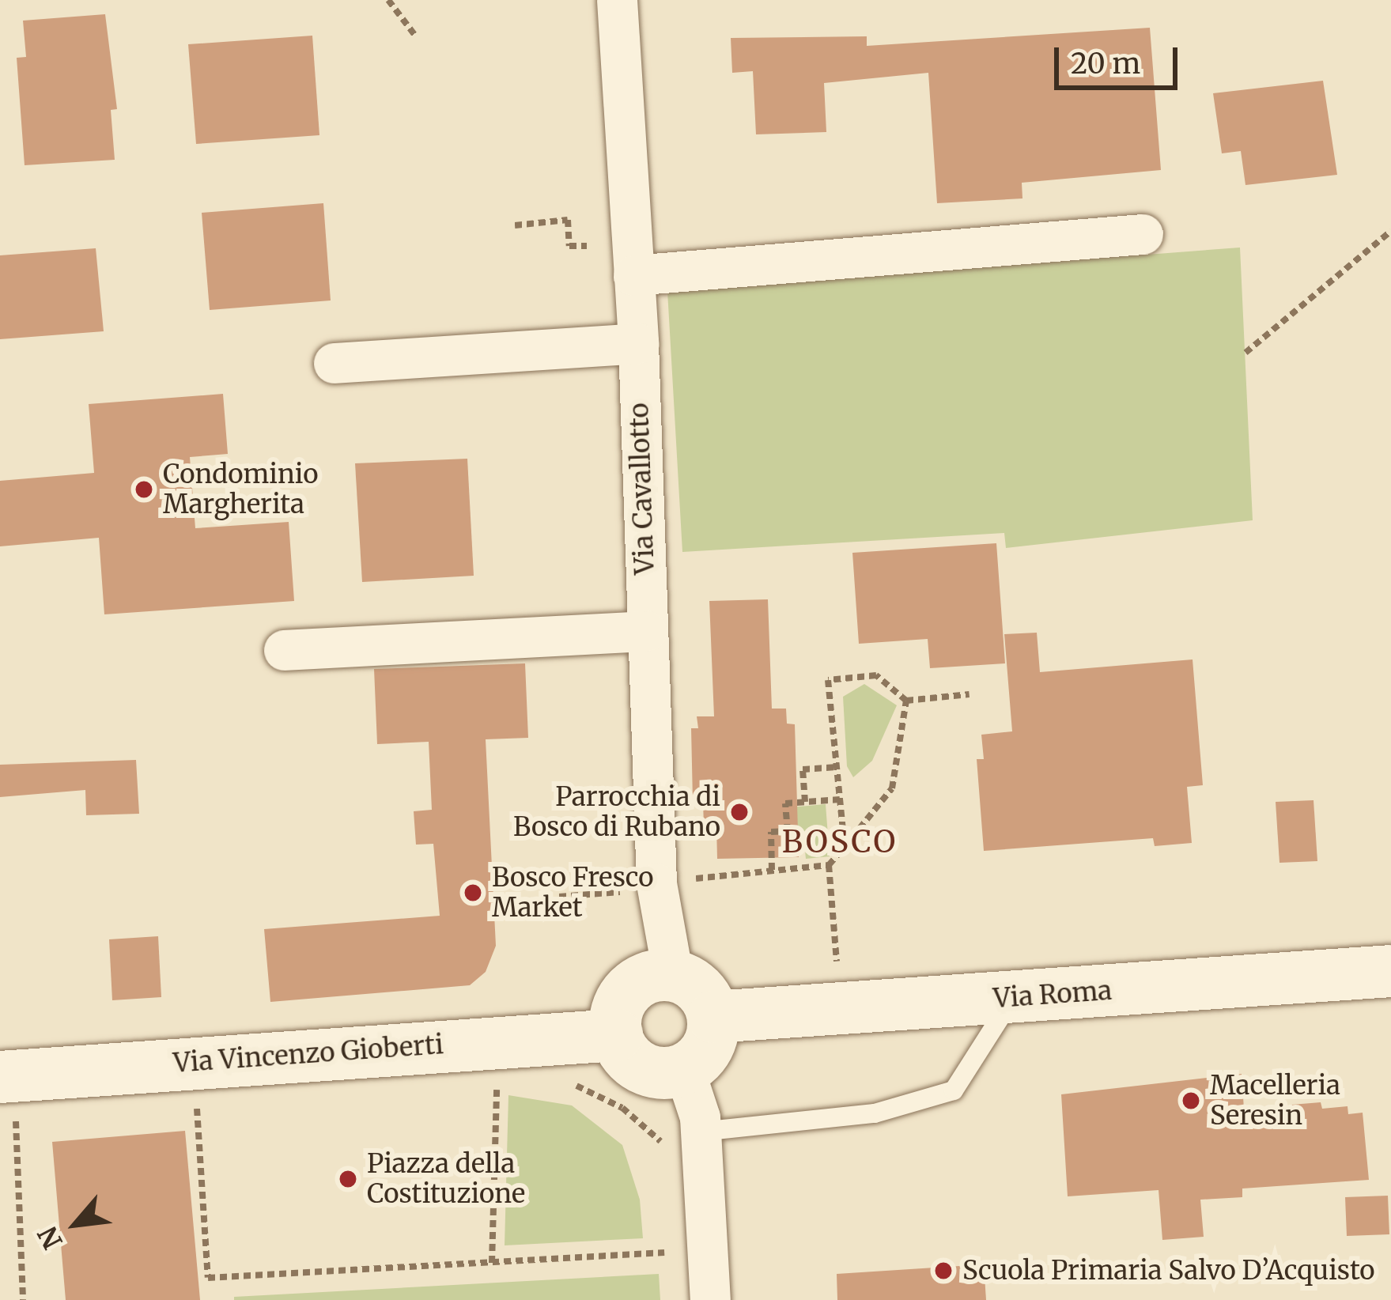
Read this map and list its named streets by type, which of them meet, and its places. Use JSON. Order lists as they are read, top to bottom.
{
  "streets": {
    "street": ["Via Cavallotto", "Via Roma", "Via Vincenzo Gioberti"]
  },
  "crossings": [
    ["Via Cavallotto", "Via Roma"],
    ["Via Cavallotto", "Via Vincenzo Gioberti"],
    ["Via Roma", "Via Vincenzo Gioberti"]
  ],
  "districts": ["BOSCO"],
  "places": [
    "Condominio Margherita",
    "Parrocchia di Bosco di Rubano",
    "Bosco Fresco Market",
    "Macelleria Seresin",
    "Piazza della Costituzione",
    "Scuola Primaria Salvo D’Acquisto"
  ],
  "scale_bar": "20 m",
  "north": "bottom left"
}
